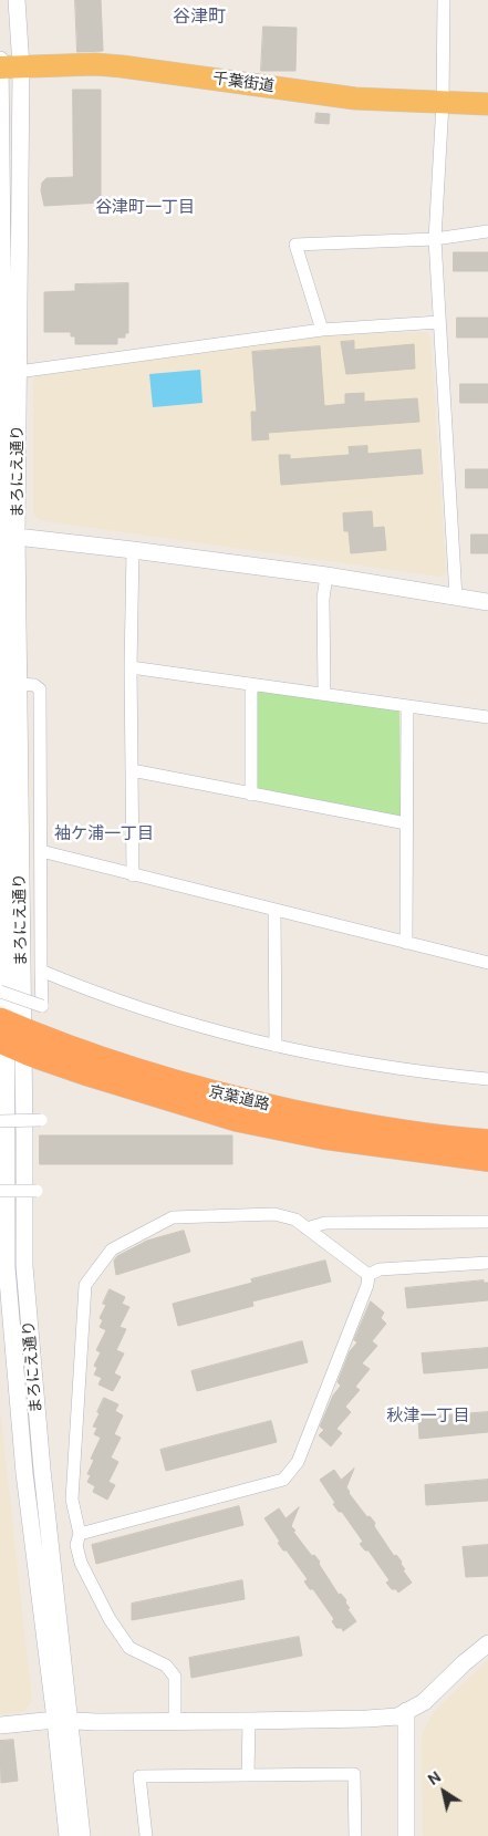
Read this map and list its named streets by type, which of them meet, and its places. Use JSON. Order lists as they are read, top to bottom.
{
  "streets": {
    "highway": ["千葉街道", "京葉道路"],
    "street": ["まろにえ通り"]
  },
  "crossings": [
    ["千葉街道", "まろにえ通り"],
    ["まろにえ通り", "京葉道路"]
  ],
  "districts": [
    "谷津町",
    "谷津町一丁目",
    "袖ケ浦一丁目",
    "秋津一丁目"
  ],
  "north": "top left"
}
